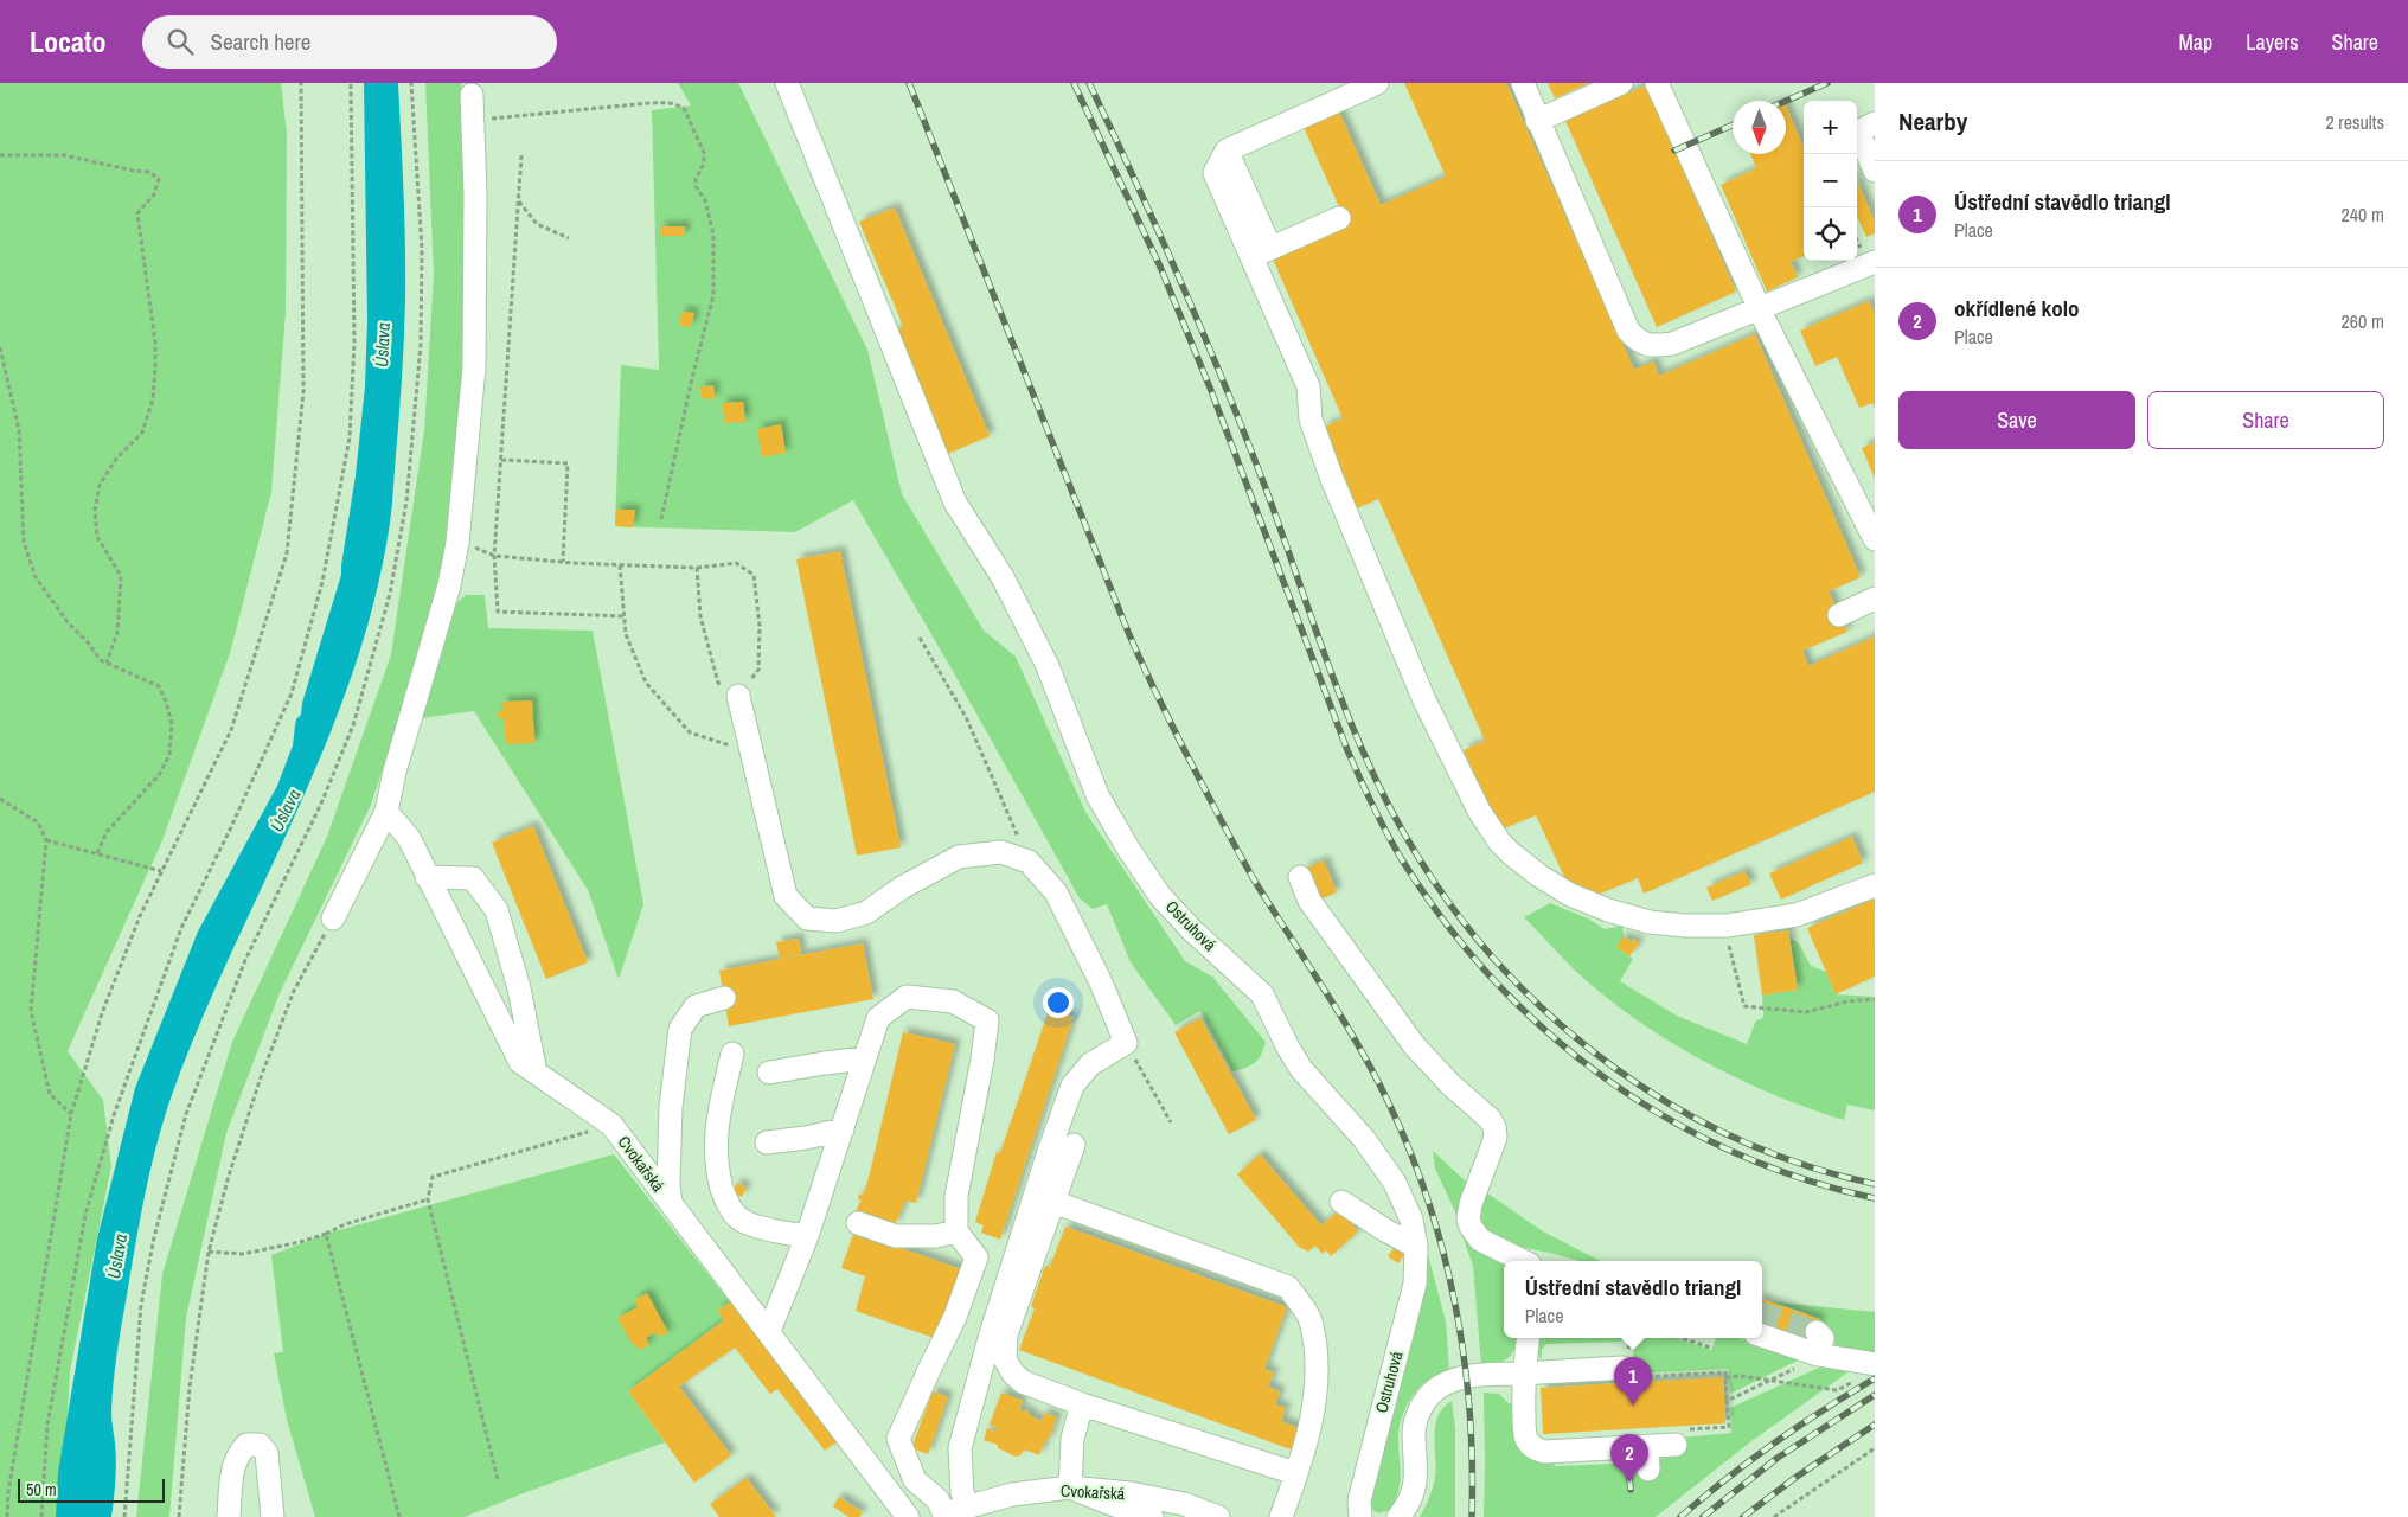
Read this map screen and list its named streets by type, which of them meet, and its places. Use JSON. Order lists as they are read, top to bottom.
{
  "streets": {
    "street": ["Ostruhová", "Cvokařská"]
  },
  "water": ["Úslava"],
  "scale_bar": "50 m",
  "north": "bottom",
  "page": {
    "header": "Locato",
    "search": "Search here",
    "nav": ["Map", "Layers", "Share"],
    "heading": ["Nearby", "2 results"],
    "map_buttons": ["+", "−"],
    "list": [
      {
        "mark": "1",
        "name": "Ústřední stavědlo triangl",
        "note": "Place",
        "value": "240 m"
      },
      {
        "mark": "2",
        "name": "okřídlené kolo",
        "note": "Place",
        "value": "260 m"
      }
    ],
    "buttons": ["Save", "Share"],
    "popup": ["Ústřední stavědlo triangl", "Place"],
    "pins": ["1", "2"],
    "scale": "50 m"
  }
}
